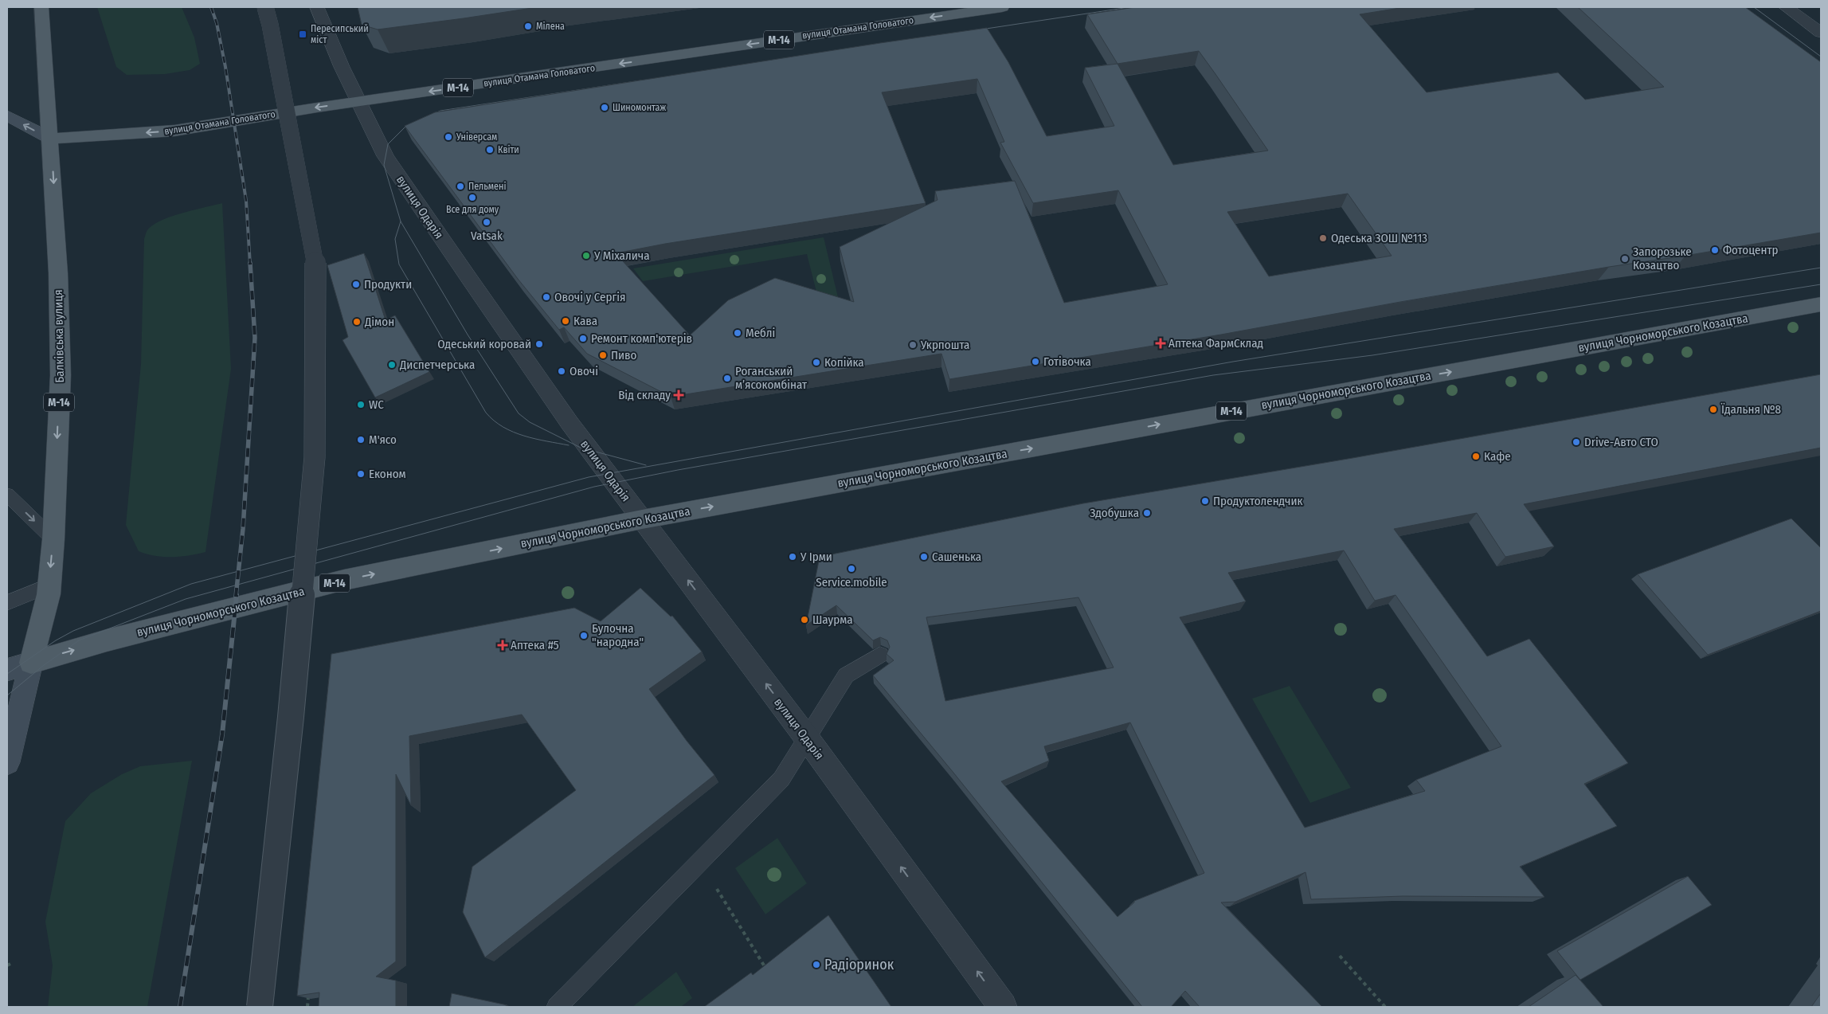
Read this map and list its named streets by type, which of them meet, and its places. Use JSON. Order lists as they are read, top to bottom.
{
  "streets": {
    "main road": [
      "вулиця Отамана Головатого",
      "М-14",
      "вулиця Чорноморського Козацтва",
      "Балківська вулиця"
    ],
    "street": ["вулиця Одарія"]
  },
  "crossings": [
    ["вулиця Отамана Головатого", "вулиця Одарія"],
    ["вулиця Отамана Головатого", "Балківська вулиця"],
    ["М-14", "вулиця Чорноморського Козацтва"],
    ["М-14", "Балківська вулиця"],
    ["вулиця Одарія", "вулиця Чорноморського Козацтва"],
    ["вулиця Чорноморського Козацтва", "Балківська вулиця"]
  ],
  "one_way": [
    "вулиця Отамана Головатого",
    "вулиця Одарія",
    "вулиця Чорноморського Козацтва",
    "Балківська вулиця"
  ],
  "places": {
    "other": [
      "Мілена",
      "Шиномонтаж",
      "Унiверсам",
      "Квіти",
      "Пельмені",
      "Все для дому",
      "Vatsak",
      "Одеська ЗОШ №113",
      "Фотоцентр",
      "У Міхалича",
      "Запорозьке Козацтво",
      "Продукти",
      "Овочі у Сергія",
      "Кава",
      "Дiмон",
      "Меблі",
      "Ремонт комп'ютерів",
      "Одеський коровай",
      "Укрпошта",
      "Пиво",
      "Готівочка",
      "Копійка",
      "Диспетчерська",
      "Овочі",
      "Роганський м’ясокомбінат",
      "WC",
      "Їдальня №8",
      "М'ясо",
      "Drive-Авто СТО",
      "Кафе",
      "Економ",
      "Продуктолендчик",
      "Здобушка",
      "У Ірми",
      "Сашенька",
      "Service.mobile",
      "Шаурма",
      "Булочна \"народна\"",
      "Радіоринок"
    ],
    "transit": ["Пересипський міст"],
    "health": ["Аптека ФармСклад", "Від складу", "Аптека #5"]
  }
}
